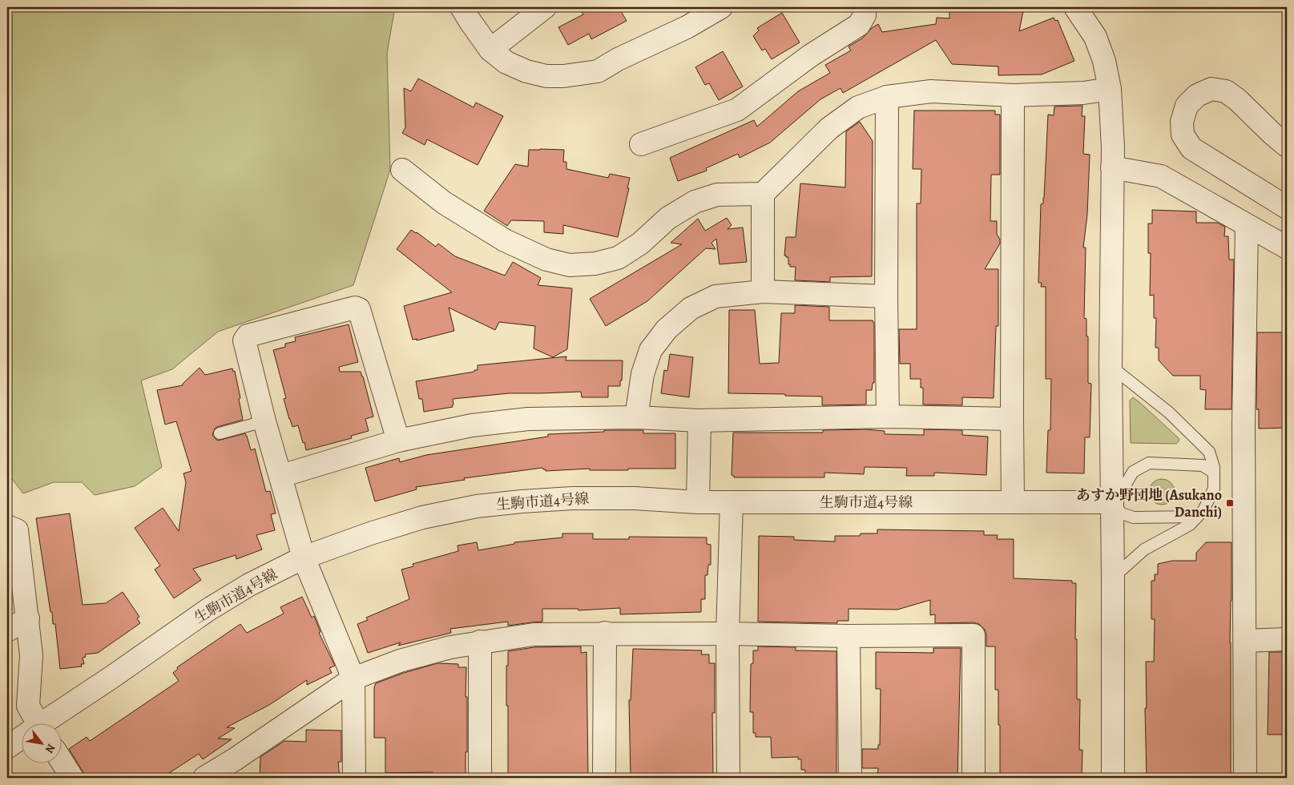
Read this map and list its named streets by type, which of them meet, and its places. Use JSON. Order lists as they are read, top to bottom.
{
  "streets": {
    "street": ["生駒市道4号線"]
  },
  "places": {
    "transit": ["あすか野団地 (Asukano Danchi)"]
  },
  "north": "bottom right"
}
